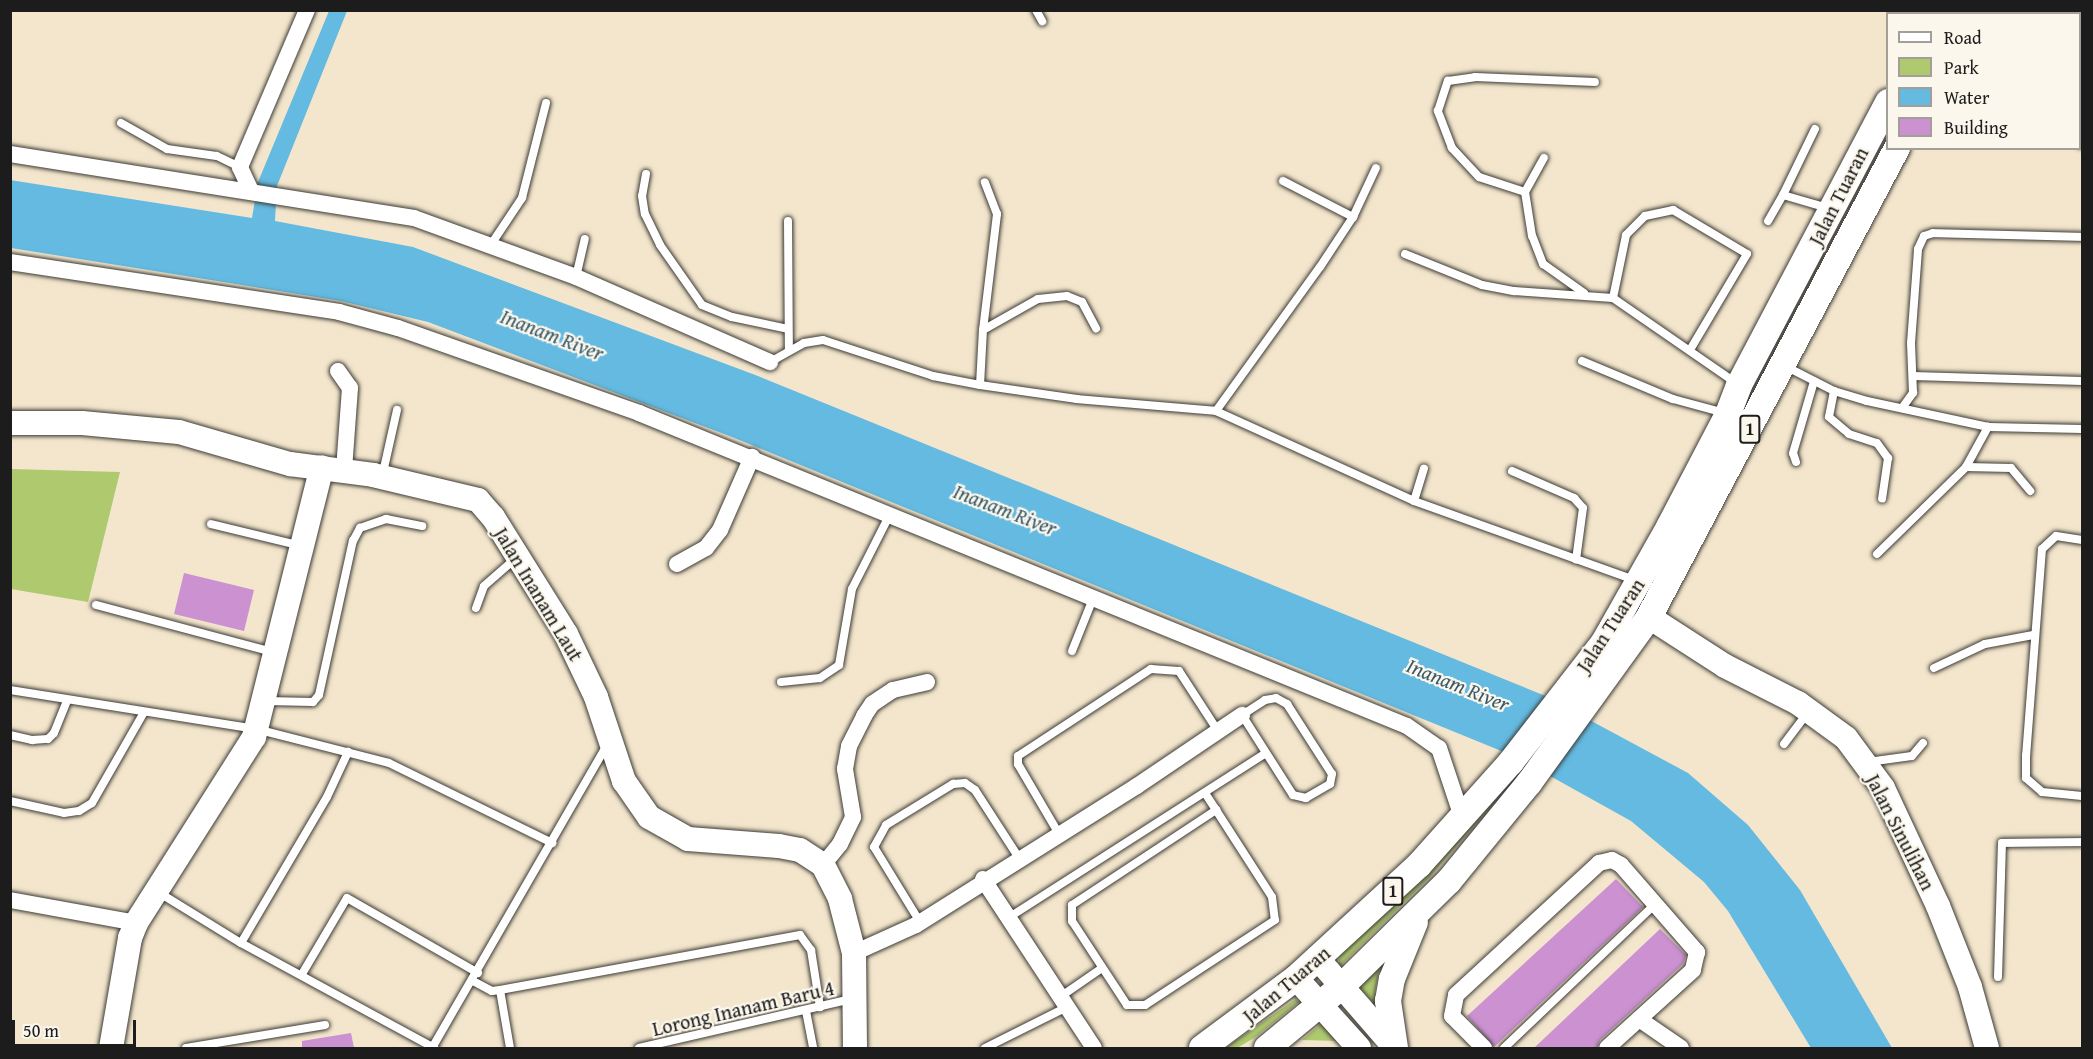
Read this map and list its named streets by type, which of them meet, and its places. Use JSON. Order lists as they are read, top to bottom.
{
  "streets": {
    "main road": ["Jalan Tuaran", "1"],
    "street": ["Jalan Inanam Laut", "Jalan Sinulihan"],
    "lane": ["Lorong Inanam Baru 4"]
  },
  "crossings": [
    ["Jalan Tuaran", "Jalan Sinulihan"]
  ],
  "water": ["Inanam River"],
  "legend": [
    "Road",
    "Park",
    "Water",
    "Building"
  ],
  "scale_bar": "50 m"
}
